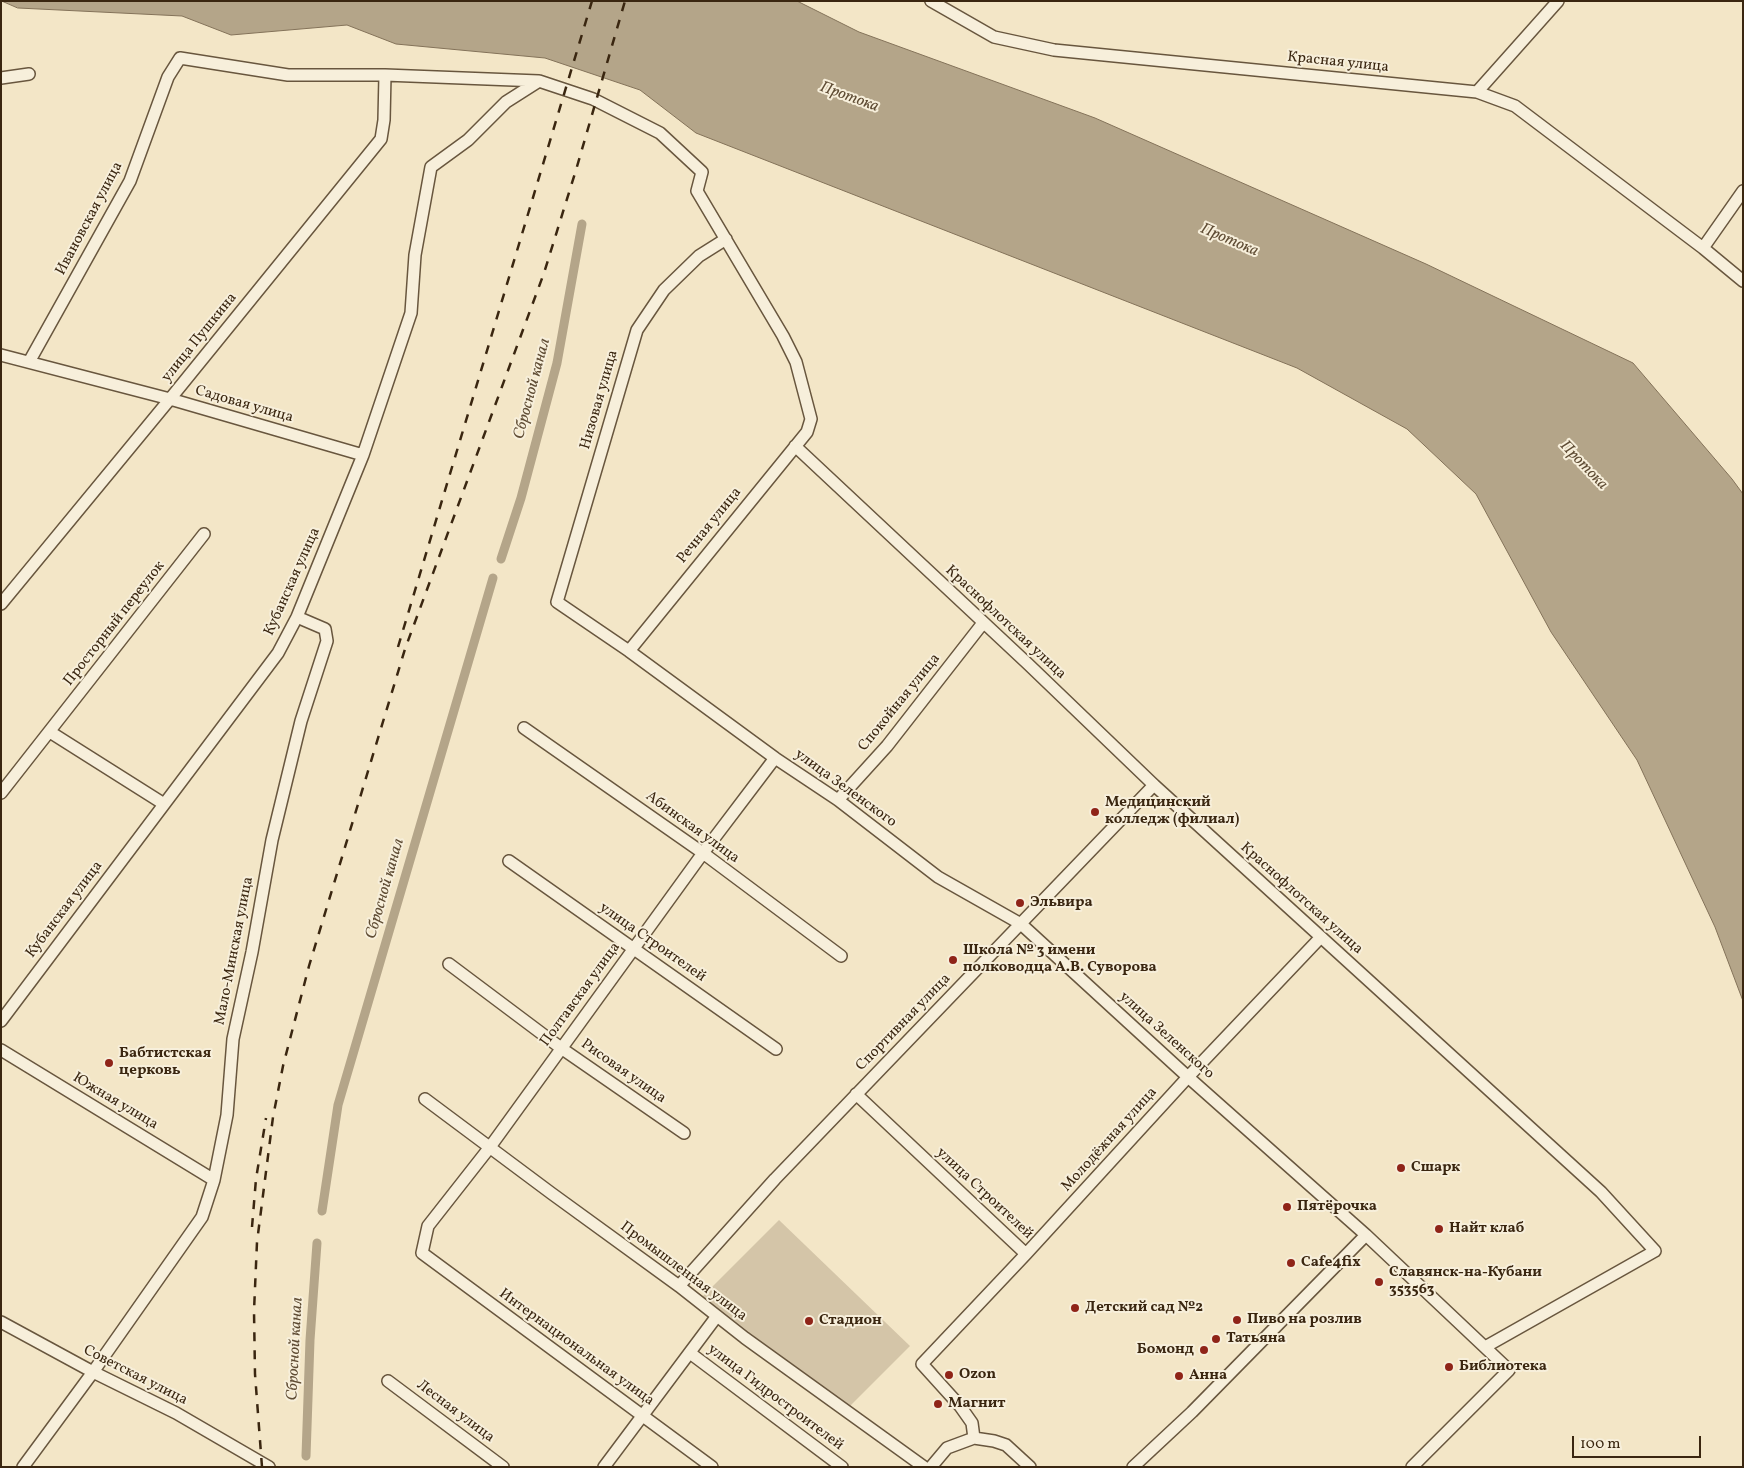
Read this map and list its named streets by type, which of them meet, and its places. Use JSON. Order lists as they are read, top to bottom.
{
  "streets": {
    "street": [
      "Красная улица",
      "Ивановская улица",
      "улица Пушкина",
      "Низовая улица",
      "Садовая улица",
      "Речная улица",
      "Кубанская улица",
      "Краснофлотская улица",
      "Просторный переулок",
      "Спокойная улица",
      "улица Зеленского",
      "Абинская улица",
      "улица Строителей",
      "Мало-Минская улица",
      "Полтавская улица",
      "Спортивная улица",
      "Рисовая улица",
      "Южная улица",
      "Молодёжная улица",
      "Промышленная улица",
      "Интернациональная улица",
      "Советская улица",
      "улица Гидростроителей",
      "Лесная улица"
    ]
  },
  "crossings": [
    ["Ивановская улица", "улица Пушкина"],
    ["Ивановская улица", "Садовая улица"],
    ["улица Пушкина", "Садовая улица"],
    ["Низовая улица", "Речная улица"],
    ["Низовая улица", "улица Зеленского"],
    ["Садовая улица", "Кубанская улица"],
    ["Речная улица", "Краснофлотская улица"],
    ["Речная улица", "улица Зеленского"],
    ["Кубанская улица", "Мало-Минская улица"],
    ["Краснофлотская улица", "Спокойная улица"],
    ["Краснофлотская улица", "улица Зеленского"],
    ["Краснофлотская улица", "Спортивная улица"],
    ["Краснофлотская улица", "Молодёжная улица"],
    ["Спокойная улица", "улица Зеленского"],
    ["улица Зеленского", "Полтавская улица"],
    ["улица Зеленского", "Спортивная улица"],
    ["улица Зеленского", "Молодёжная улица"],
    ["Абинская улица", "Полтавская улица"],
    ["улица Строителей", "Полтавская улица"],
    ["улица Строителей", "Спортивная улица"],
    ["улица Строителей", "Молодёжная улица"],
    ["Мало-Минская улица", "Южная улица"],
    ["Мало-Минская улица", "Советская улица"],
    ["Полтавская улица", "Рисовая улица"],
    ["Полтавская улица", "Промышленная улица"],
    ["Полтавская улица", "Интернациональная улица"],
    ["Спортивная улица", "Промышленная улица"]
  ],
  "water": ["Протока", "Сбросной канал"],
  "places": [
    "Медицинский колледж (филиал)",
    "Эльвира",
    "Школа № 3 имени полководца А.В. Суворова",
    "Бабтистская церковь",
    "Сшарк",
    "Пятёрочка",
    "Найт клаб",
    "Cafe4fix",
    "Славянск-на-Кубани 353563",
    "Детский сад №2",
    "Пиво на розлив",
    "Стадион",
    "Татьяна",
    "Бомонд",
    "Библиотека",
    "Ozon",
    "Анна",
    "Магнит"
  ],
  "scale_bar": "100 m"
}
